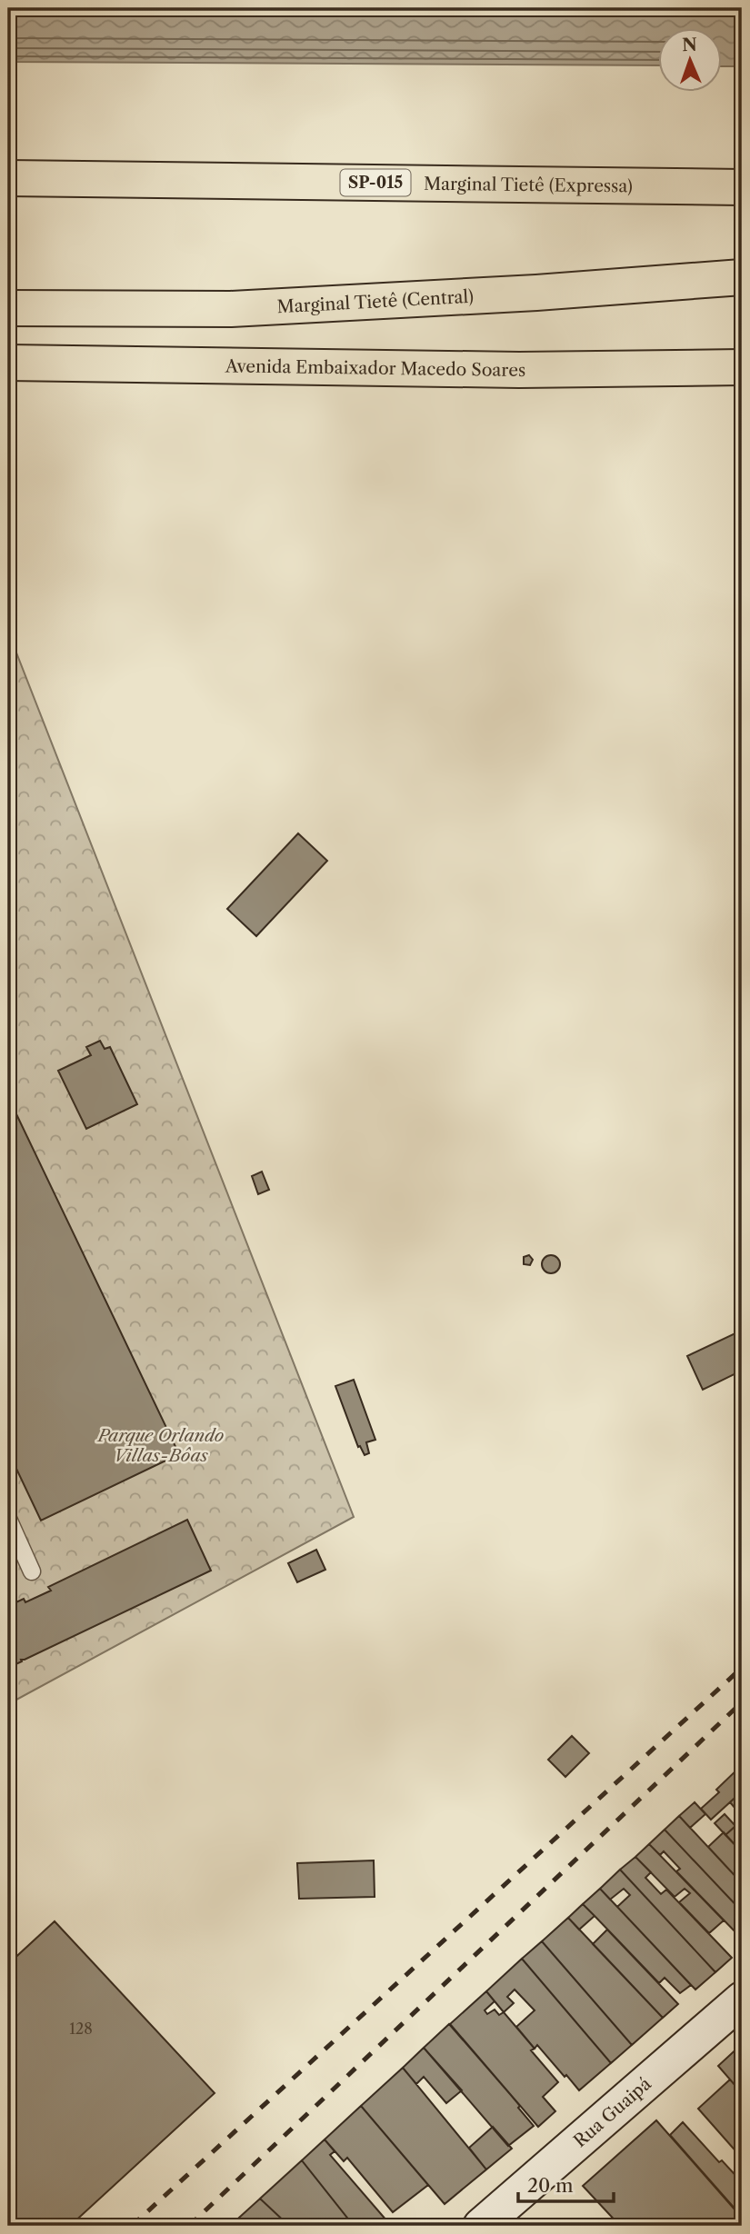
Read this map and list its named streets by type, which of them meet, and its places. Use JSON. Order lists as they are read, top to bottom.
{
  "streets": {
    "highway": [
      "SP-015",
      "Marginal Tietê (Expressa)",
      "Marginal Tietê (Central)",
      "Avenida Embaixador Macedo Soares"
    ],
    "main road": ["Rua Guaipá"]
  },
  "parks": ["Parque Orlando Villas-Bôas"],
  "house_numbers": ["128"],
  "scale_bar": "20 m",
  "north": "top"
}
